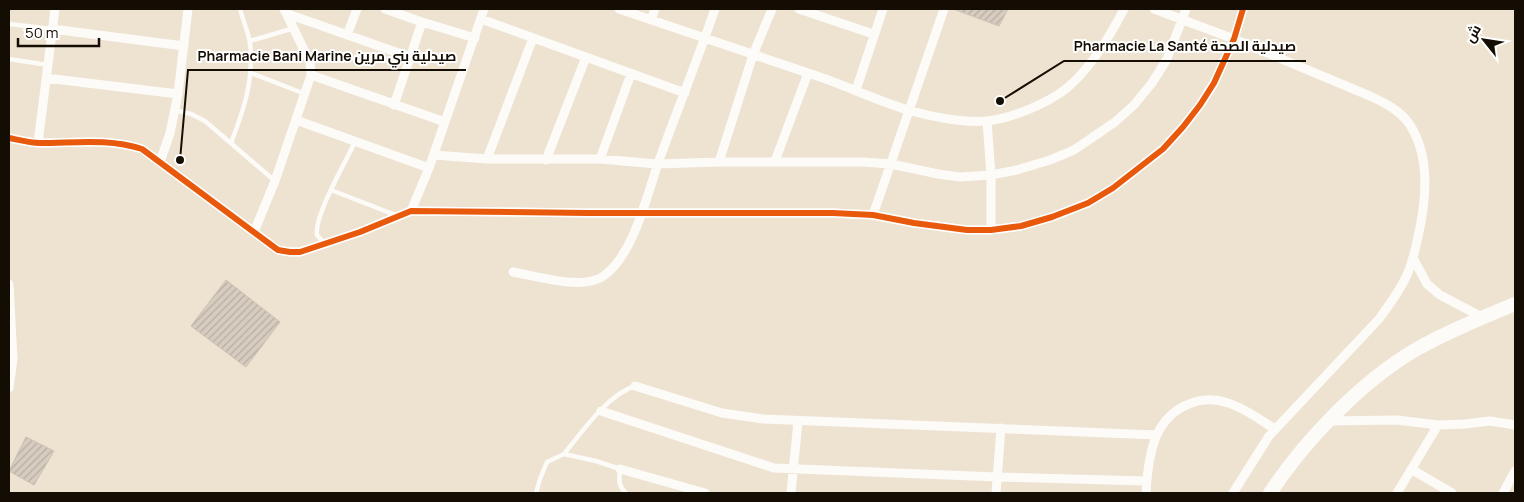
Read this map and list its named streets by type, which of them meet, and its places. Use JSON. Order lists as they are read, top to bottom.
{
  "places": ["Pharmacie La Santé صيدلية الصحة", "Pharmacie Bani Marine صيدلية بني مرين"],
  "scale_bar": "50 m",
  "north": "top left"
}
